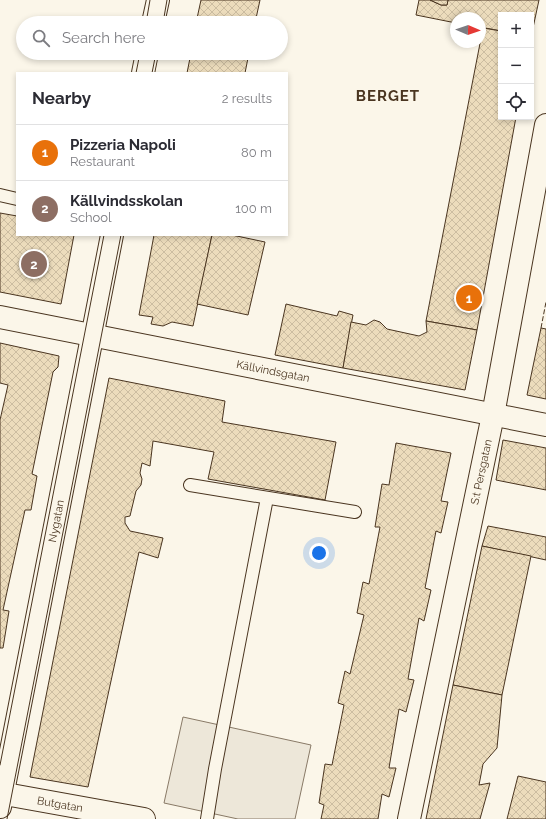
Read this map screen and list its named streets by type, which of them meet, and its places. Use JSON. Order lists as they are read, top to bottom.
{
  "streets": {
    "street": [
      "Källvindsgatan",
      "S:t Persgatan",
      "Nygatan",
      "Butgatan"
    ]
  },
  "crossings": [
    ["Källvindsgatan", "S:t Persgatan"],
    ["Källvindsgatan", "Nygatan"],
    ["Nygatan", "Butgatan"]
  ],
  "districts": ["BERGET"],
  "north": "right",
  "page": {
    "map_buttons": ["+", "−"],
    "search": "Search here",
    "heading": ["Nearby", "2 results"],
    "list": [
      {
        "mark": "1",
        "name": "Pizzeria Napoli",
        "note": "Restaurant",
        "value": "80 m"
      },
      {
        "mark": "2",
        "name": "Källvindsskolan",
        "note": "School",
        "value": "100 m"
      }
    ],
    "pins": ["2", "1"]
  }
}
